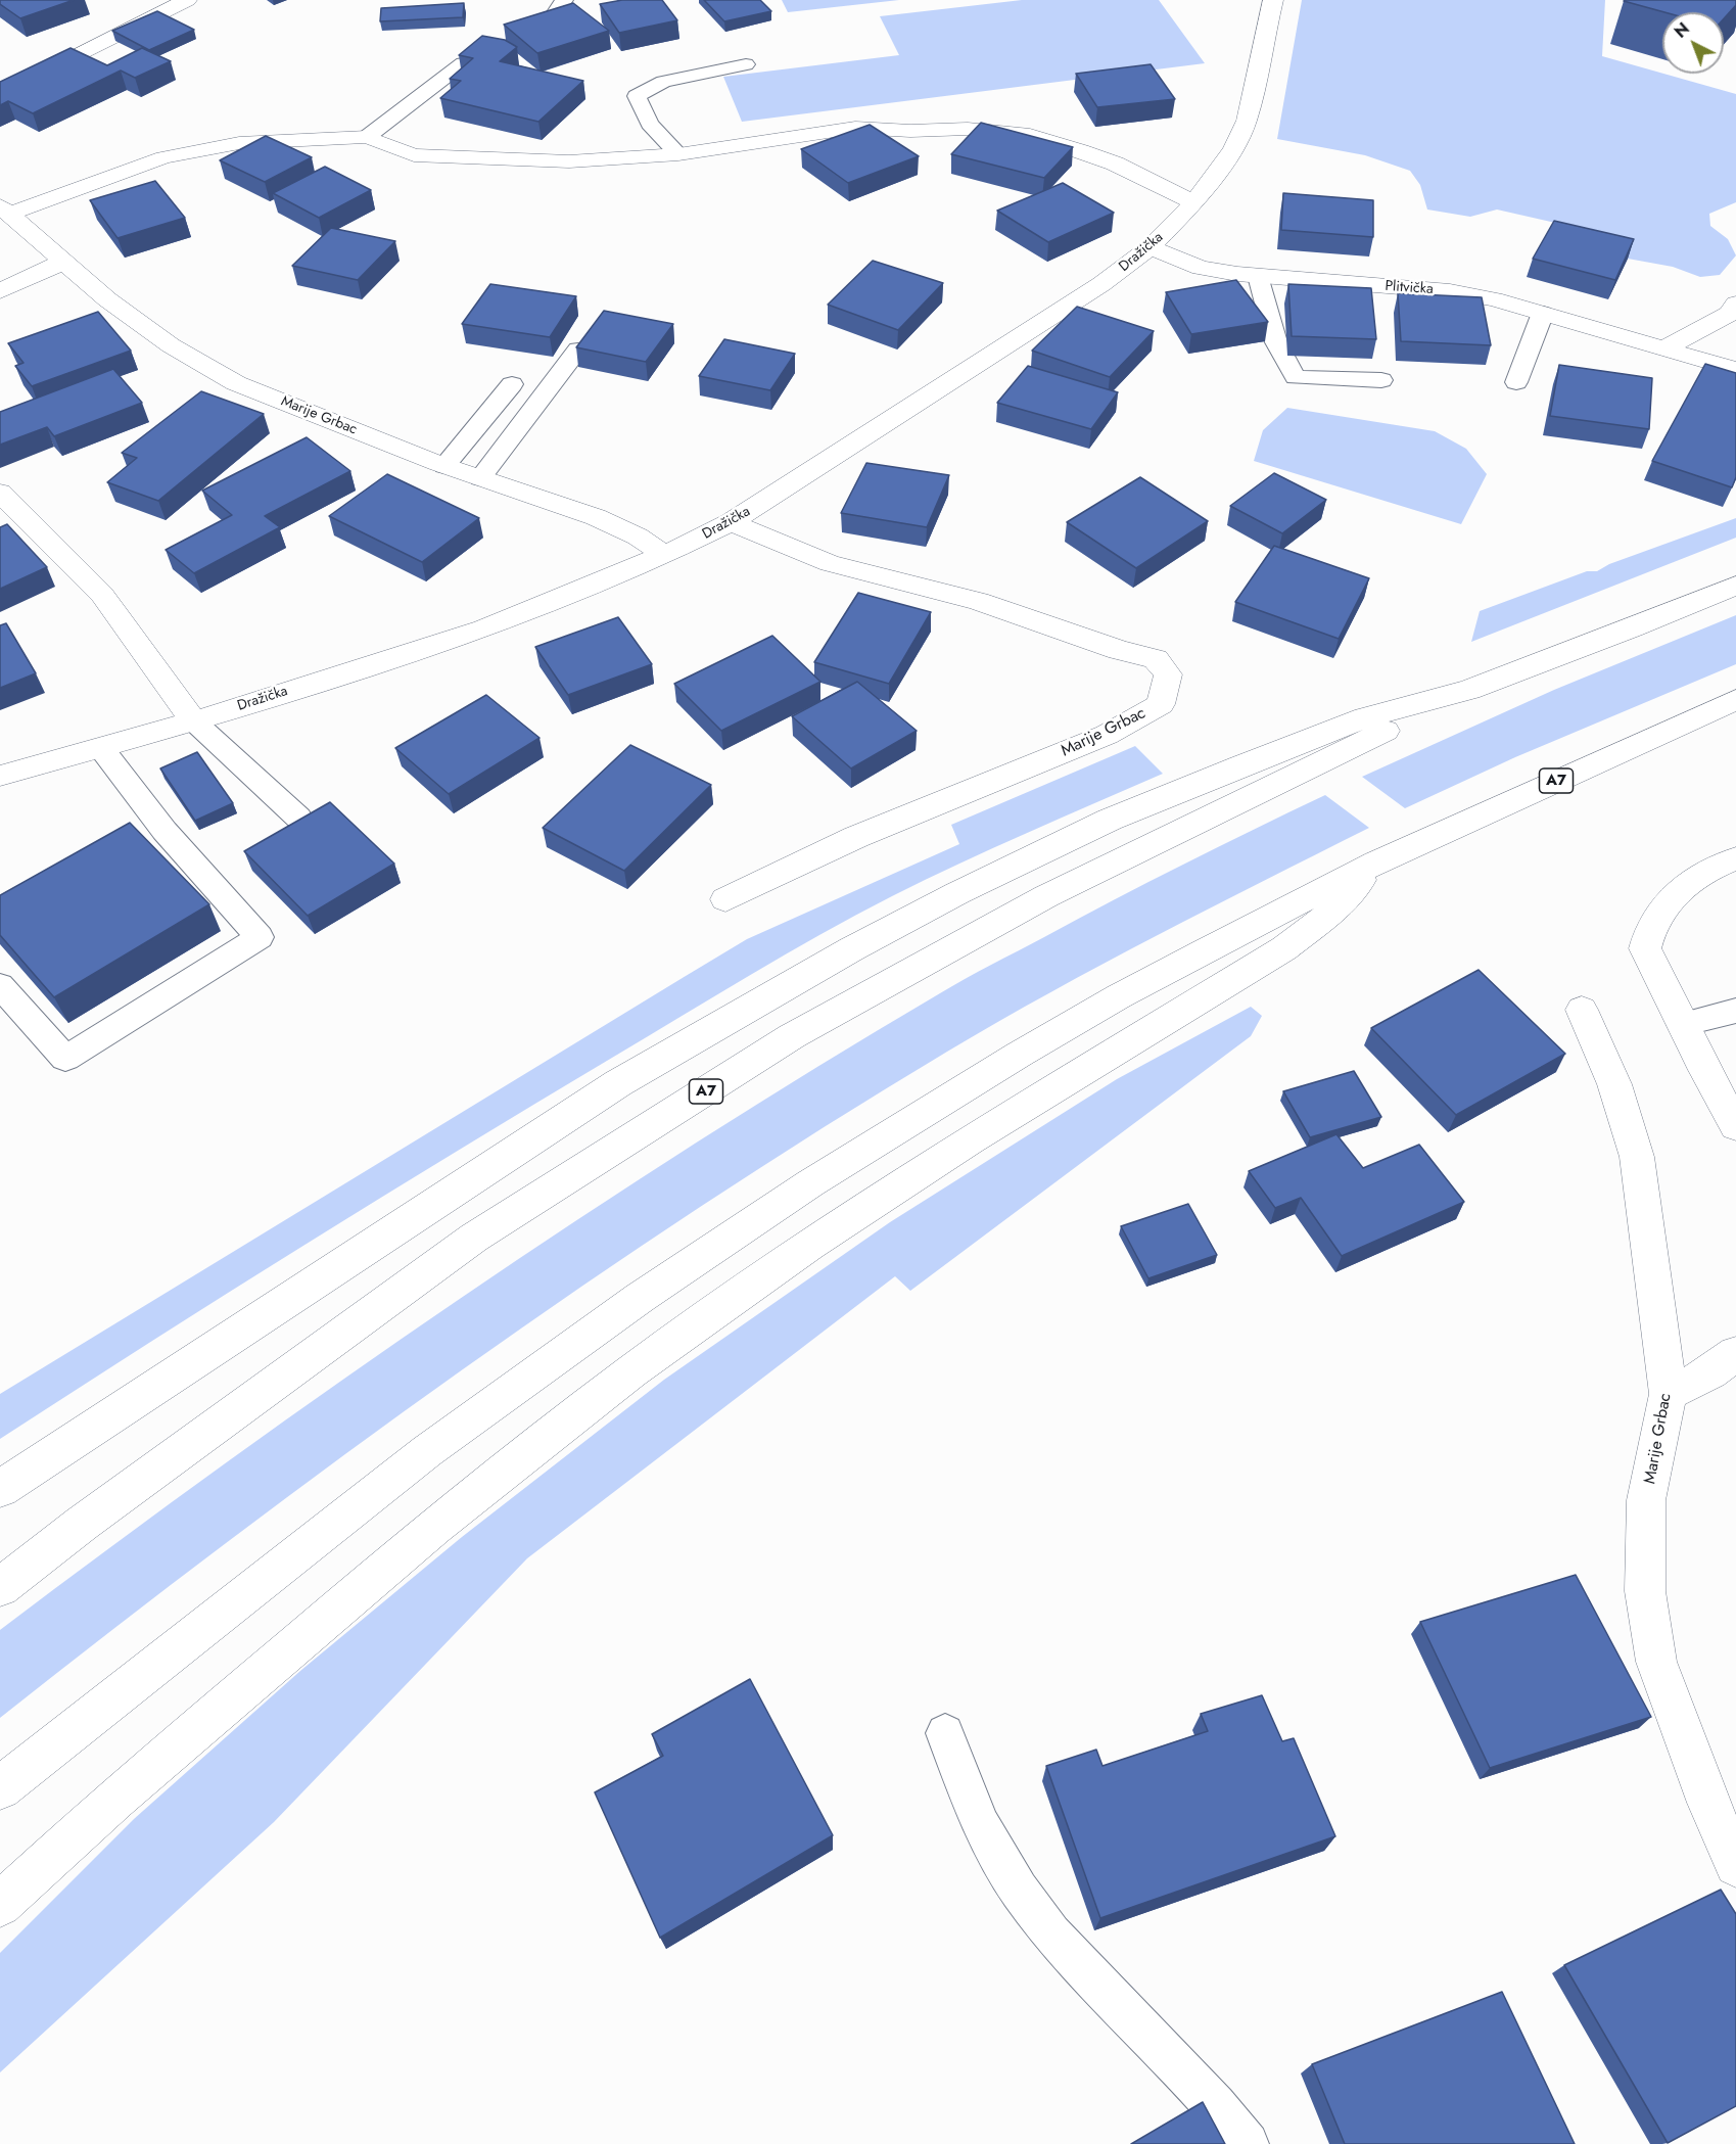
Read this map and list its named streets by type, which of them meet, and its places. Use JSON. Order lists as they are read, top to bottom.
{
  "streets": {
    "main road": [
      "Dražička",
      "Plitvička",
      "Marije Grbac",
      "A7"
    ]
  },
  "crossings": [
    ["Dražička", "Plitvička"],
    ["Dražička", "Marije Grbac"]
  ],
  "north": "top left"
}
